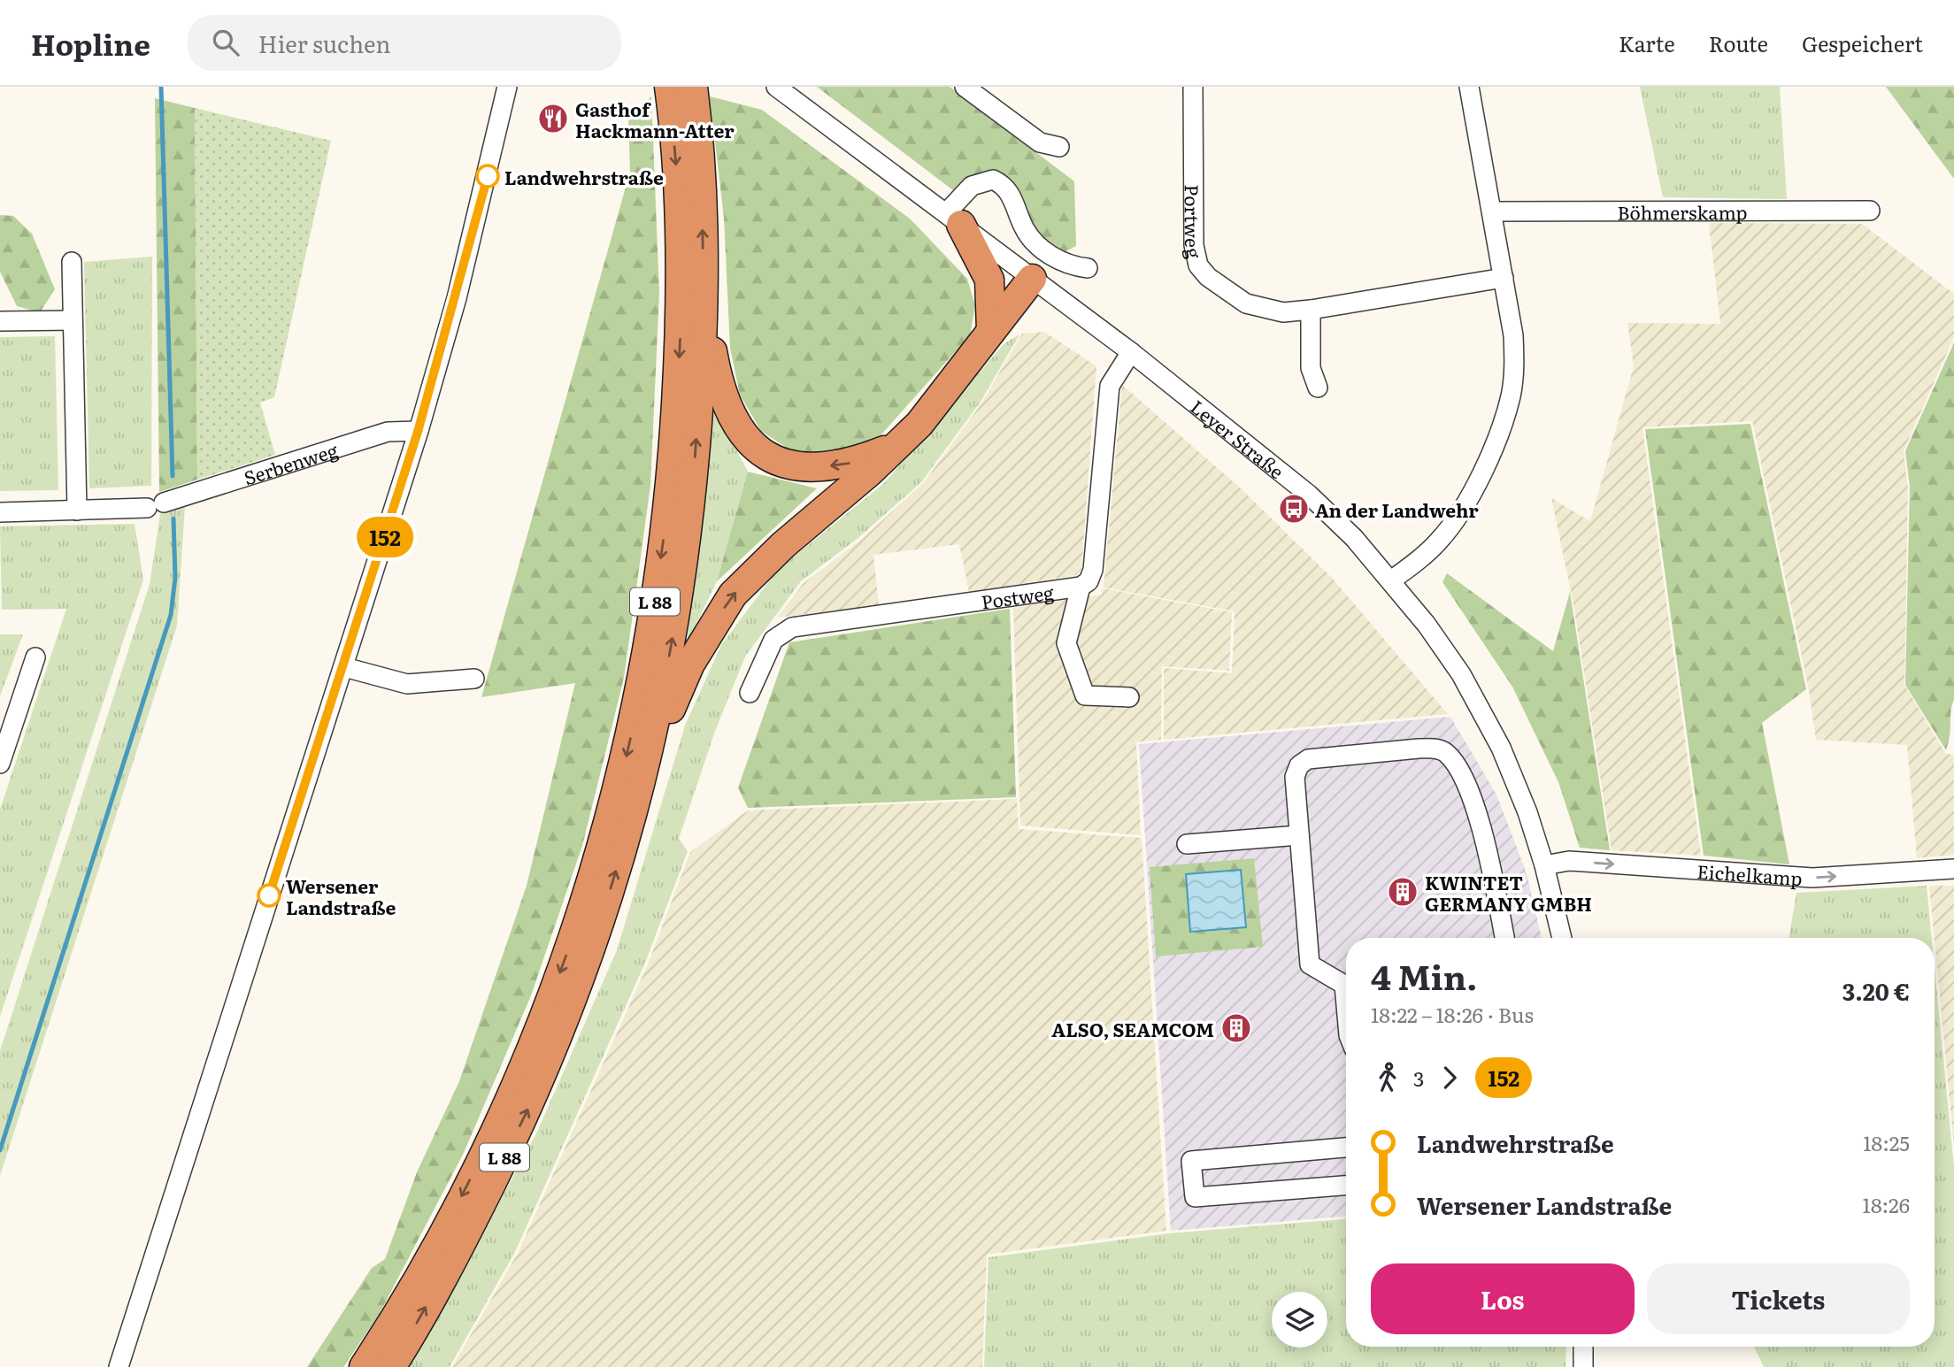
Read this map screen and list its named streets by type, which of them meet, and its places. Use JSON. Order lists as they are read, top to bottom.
{
  "streets": {
    "highway": ["L 88"],
    "street": [
      "Böhmerskamp",
      "Portweg",
      "Leyer Straße",
      "Serbenweg",
      "Postweg",
      "Eichelkamp"
    ]
  },
  "crossings": [
    ["Leyer Straße", "Postweg"],
    ["Leyer Straße", "Eichelkamp"]
  ],
  "one_way": ["Eichelkamp"],
  "places": {
    "restaurant": ["Gasthof Hackmann-Atter"],
    "other": ["Landwehrstraße", "Wersener Landstraße"],
    "bus stop": ["An der Landwehr"],
    "building": ["KWINTET GERMANY GMBH", "ALSO, SEAMCOM"]
  },
  "lines": ["bus line 152"],
  "page": {
    "header": "Hopline",
    "search": "Hier suchen",
    "nav": ["Karte", "Route", "Gespeichert"],
    "on_map": "152",
    "heading": ["4 Min.", "18:22 – 18:26 · Bus", "3.20 €"],
    "legs": ["3", "152"],
    "list": [
      {
        "name": "Landwehrstraße",
        "value": "18:25"
      },
      {
        "name": "Wersener Landstraße",
        "value": "18:26"
      }
    ],
    "buttons": ["Los", "Tickets"]
  }
}
